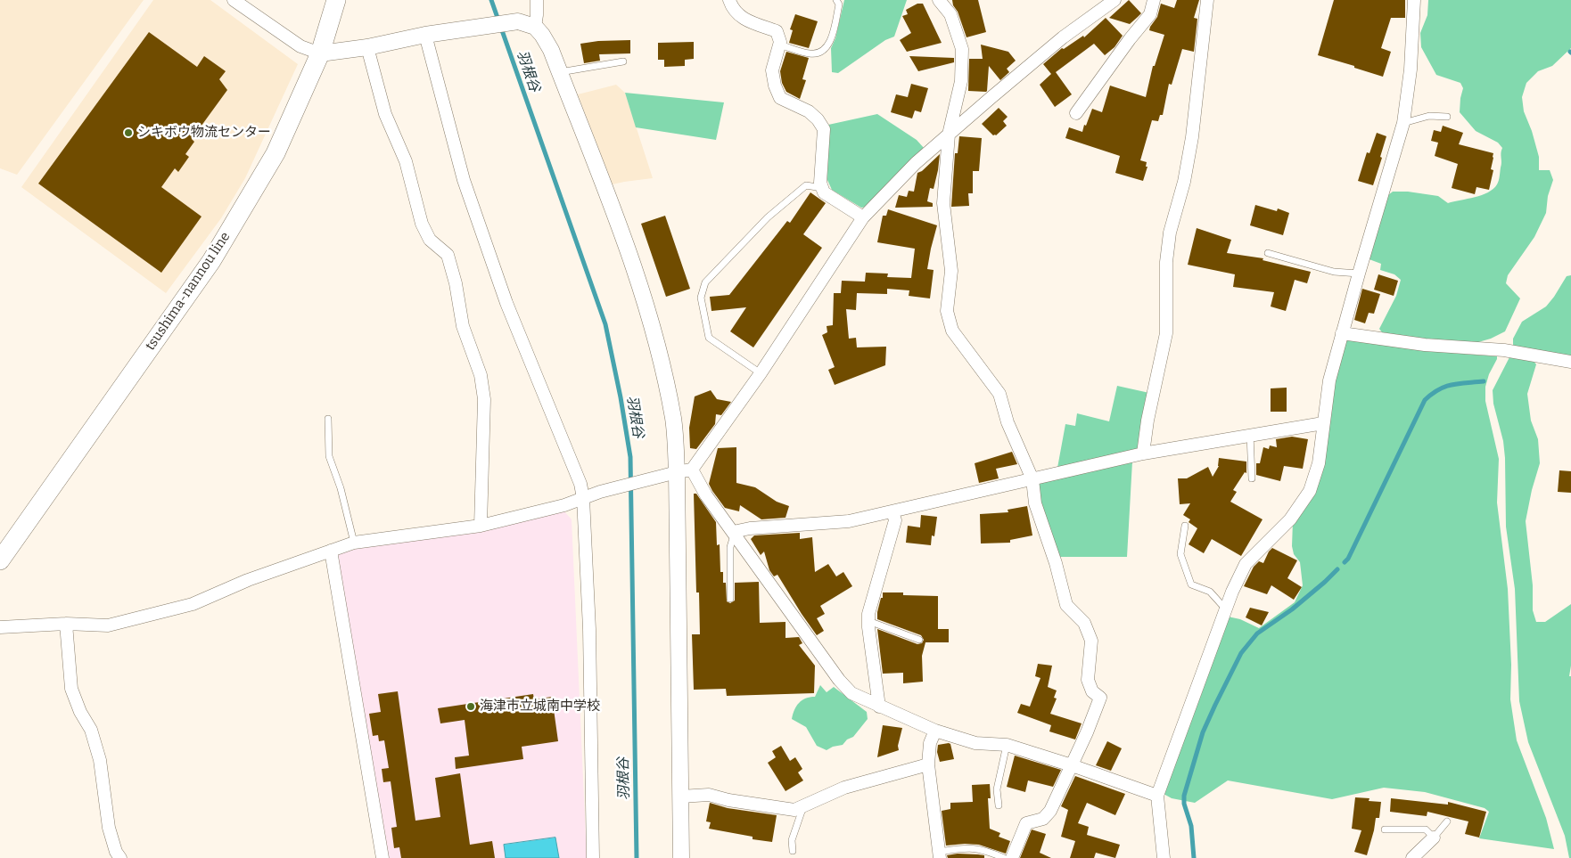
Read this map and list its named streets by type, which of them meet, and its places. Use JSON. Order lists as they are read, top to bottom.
{
  "streets": {
    "main road": ["tsushima-nannou line"]
  },
  "water": ["羽根谷"],
  "places": ["シキボウ物流センター", "海津市立城南中学校"]
}
